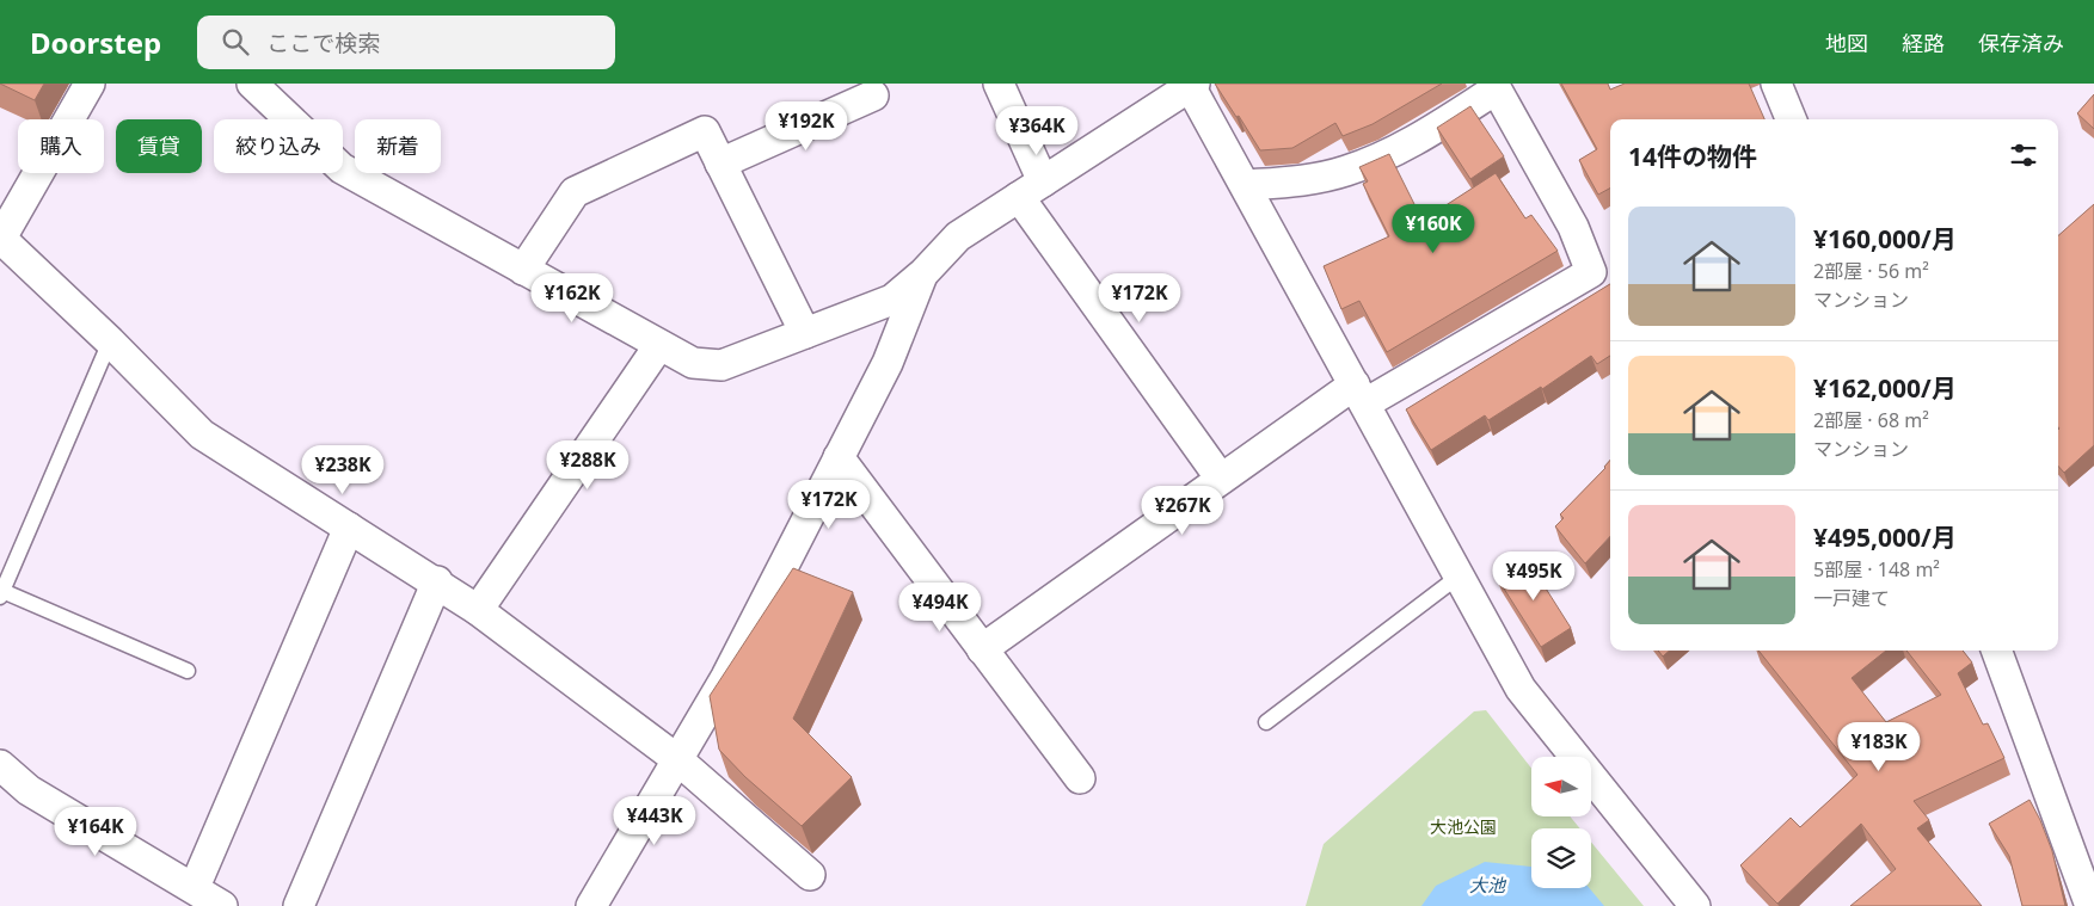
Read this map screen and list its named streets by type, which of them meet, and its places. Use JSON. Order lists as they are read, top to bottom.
{
  "water": ["大池"],
  "parks": ["大池公園"],
  "north": "left",
  "page": {
    "header": "Doorstep",
    "search": "ここで検索",
    "nav": ["地図", "経路", "保存済み"],
    "price": [
      "¥192K",
      "¥364K",
      "¥160K",
      "¥162K",
      "¥172K",
      "¥288K",
      "¥238K",
      "¥172K",
      "¥267K",
      "¥495K",
      "¥494K",
      "¥183K",
      "¥443K",
      "¥164K"
    ],
    "chip": [
      "購入",
      "賃貸",
      "絞り込み",
      "新着"
    ],
    "heading": "14件の物件",
    "list": [
      {
        "name": "¥160,000/月",
        "note": "2部屋 · 56 m² · マンション"
      },
      {
        "name": "¥162,000/月",
        "note": "2部屋 · 68 m² · マンション"
      },
      {
        "name": "¥495,000/月",
        "note": "5部屋 · 148 m² · 一戸建て"
      }
    ]
  }
}
